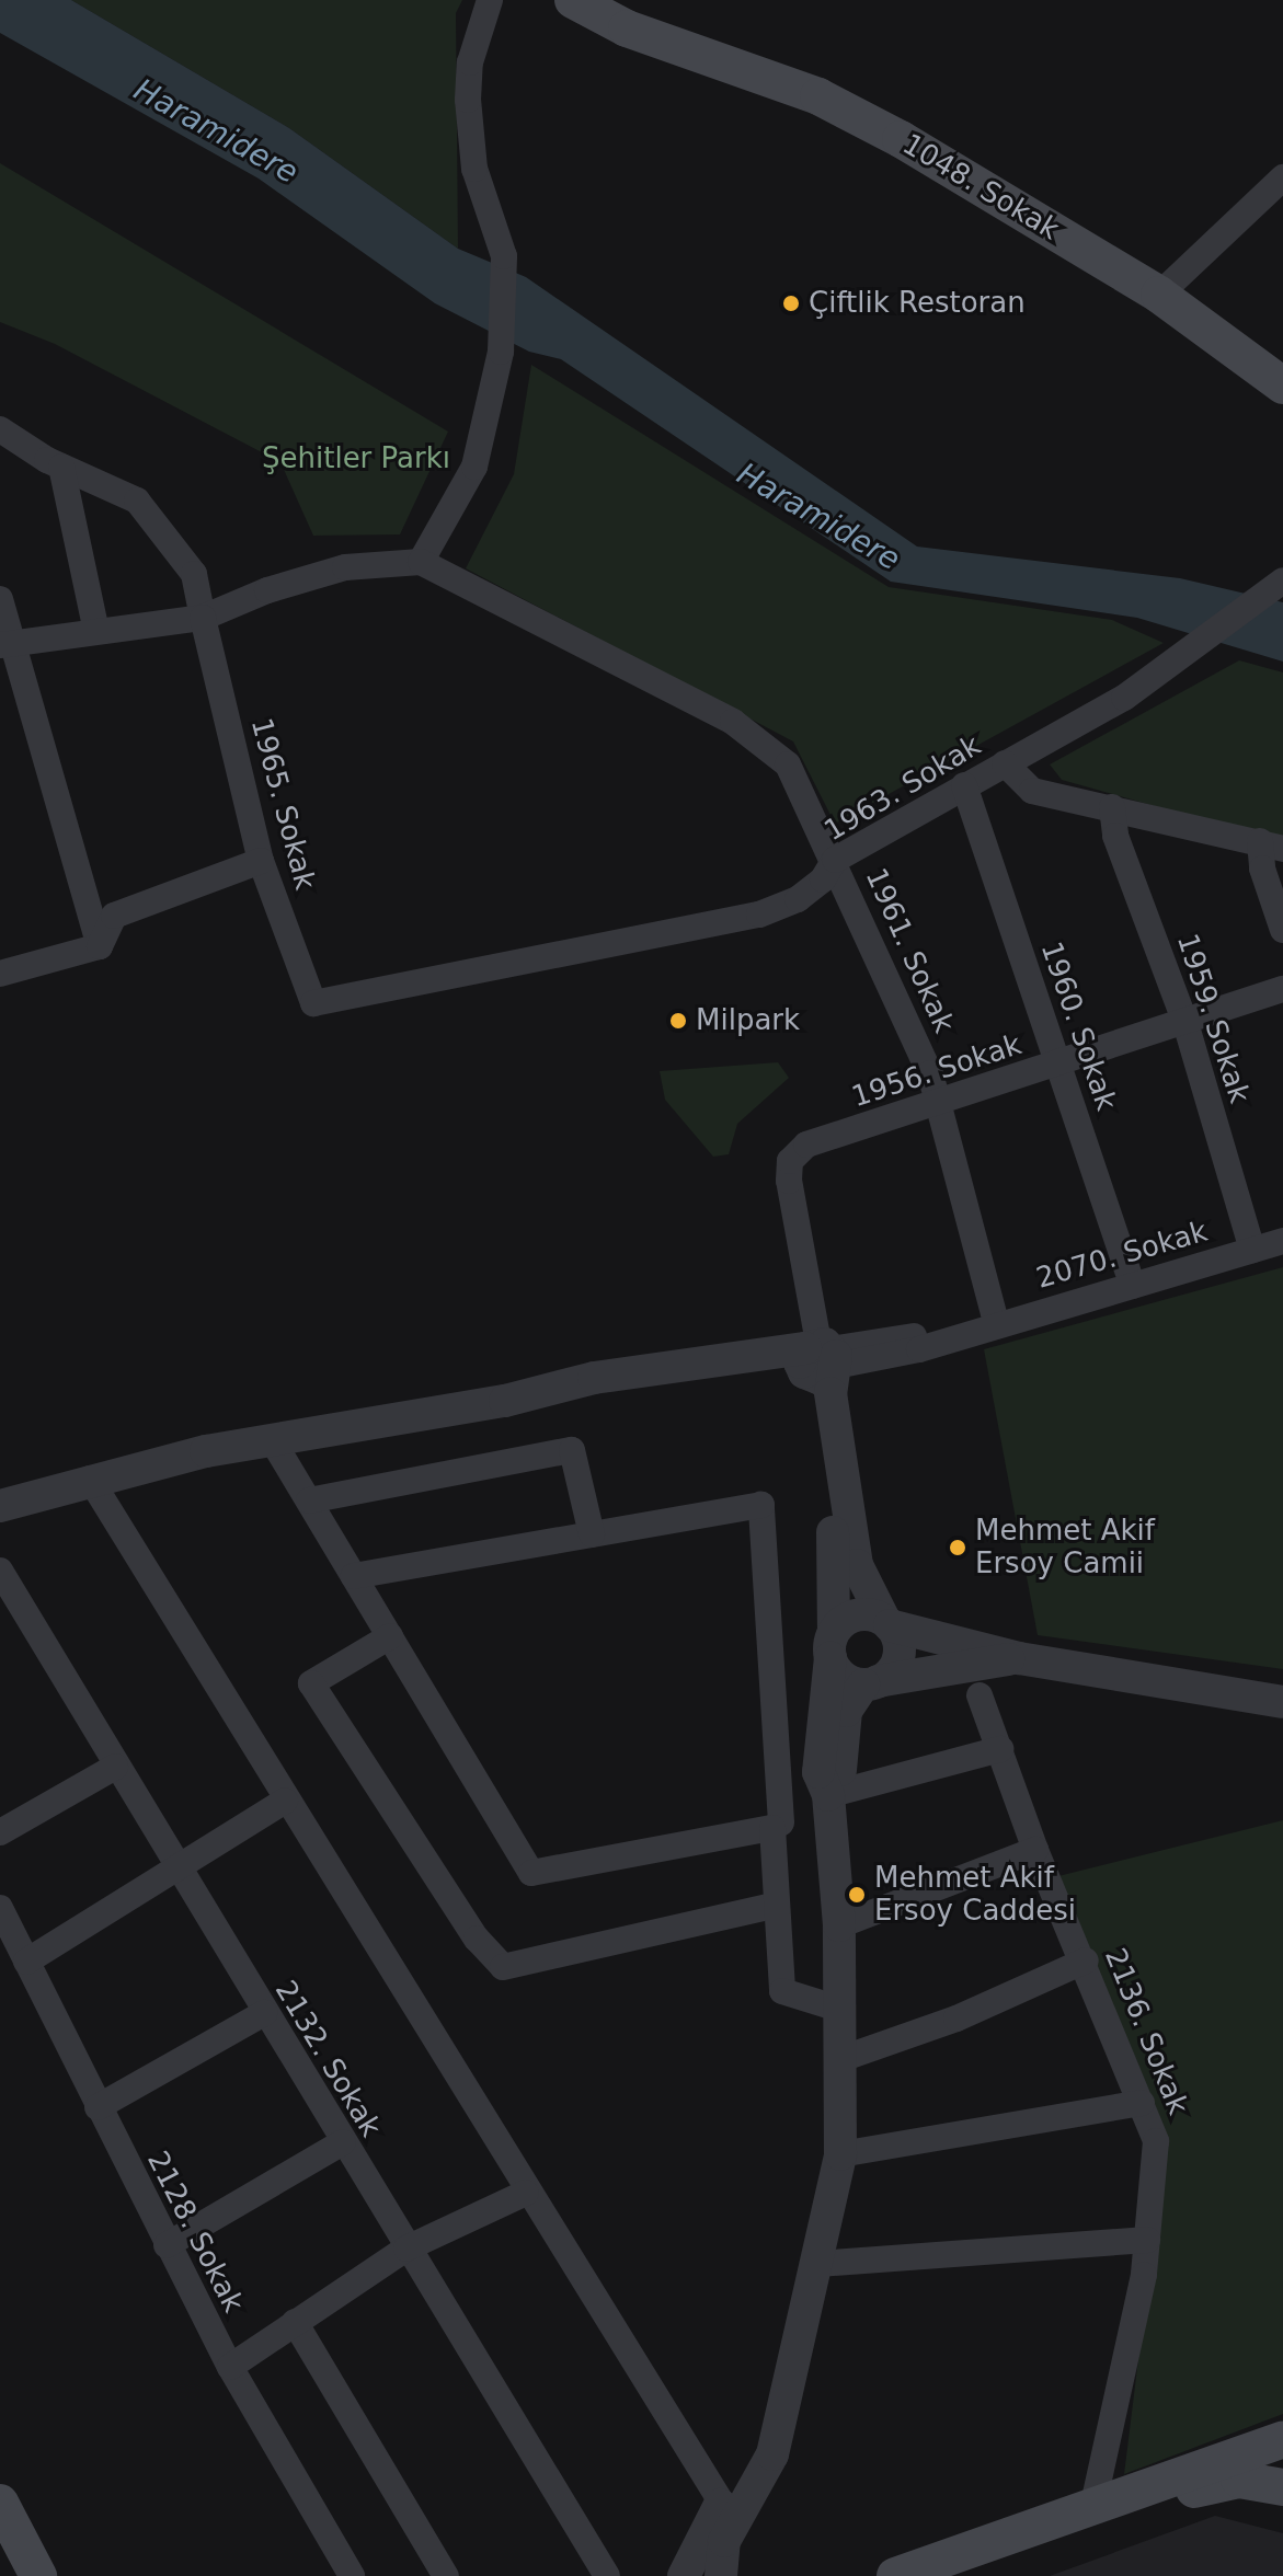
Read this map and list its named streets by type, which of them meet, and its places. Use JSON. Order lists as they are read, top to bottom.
{
  "streets": {
    "main road": ["1048. Sokak"],
    "street": [
      "1963. Sokak",
      "1965. Sokak",
      "1961. Sokak",
      "1959. Sokak",
      "1960. Sokak",
      "1956. Sokak",
      "2070. Sokak",
      "2136. Sokak",
      "2132. Sokak",
      "2128. Sokak"
    ]
  },
  "crossings": [
    ["1963. Sokak", "1965. Sokak"],
    ["1963. Sokak", "1961. Sokak"],
    ["1963. Sokak", "1960. Sokak"],
    ["1961. Sokak", "1956. Sokak"],
    ["1961. Sokak", "2070. Sokak"],
    ["1959. Sokak", "1956. Sokak"],
    ["1959. Sokak", "2070. Sokak"],
    ["1960. Sokak", "1956. Sokak"],
    ["1960. Sokak", "2070. Sokak"],
    ["1956. Sokak", "2070. Sokak"]
  ],
  "water": ["Haramidere"],
  "parks": ["Şehitler Parkı"],
  "places": [
    "Çiftlik Restoran",
    "Milpark",
    "Mehmet Akif Ersoy Camii",
    "Mehmet Akif Ersoy Caddesi"
  ]
}
